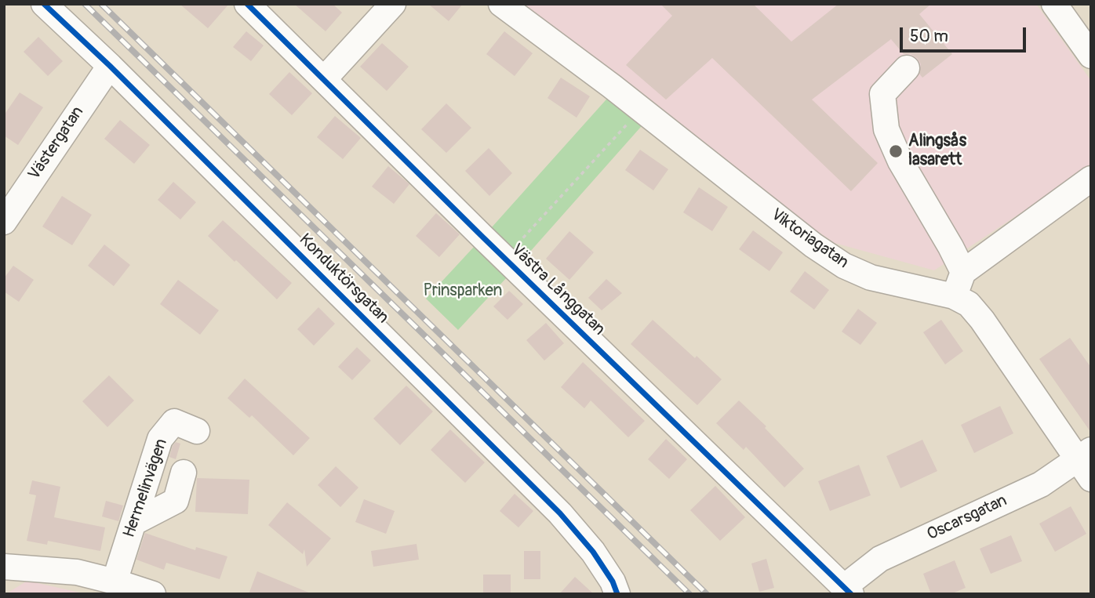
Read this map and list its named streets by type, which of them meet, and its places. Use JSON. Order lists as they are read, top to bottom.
{
  "streets": {
    "street": [
      "Västergatan",
      "Viktoriagatan",
      "Konduktörsgatan",
      "Västra Långgatan",
      "Hermelinvägen",
      "Oscarsgatan"
    ]
  },
  "crossings": [
    ["Västergatan", "Konduktörsgatan"],
    ["Viktoriagatan", "Oscarsgatan"],
    ["Västra Långgatan", "Oscarsgatan"]
  ],
  "parks": ["Prinsparken"],
  "places": ["Alingsås lasarett"],
  "scale_bar": "50 m"
}
